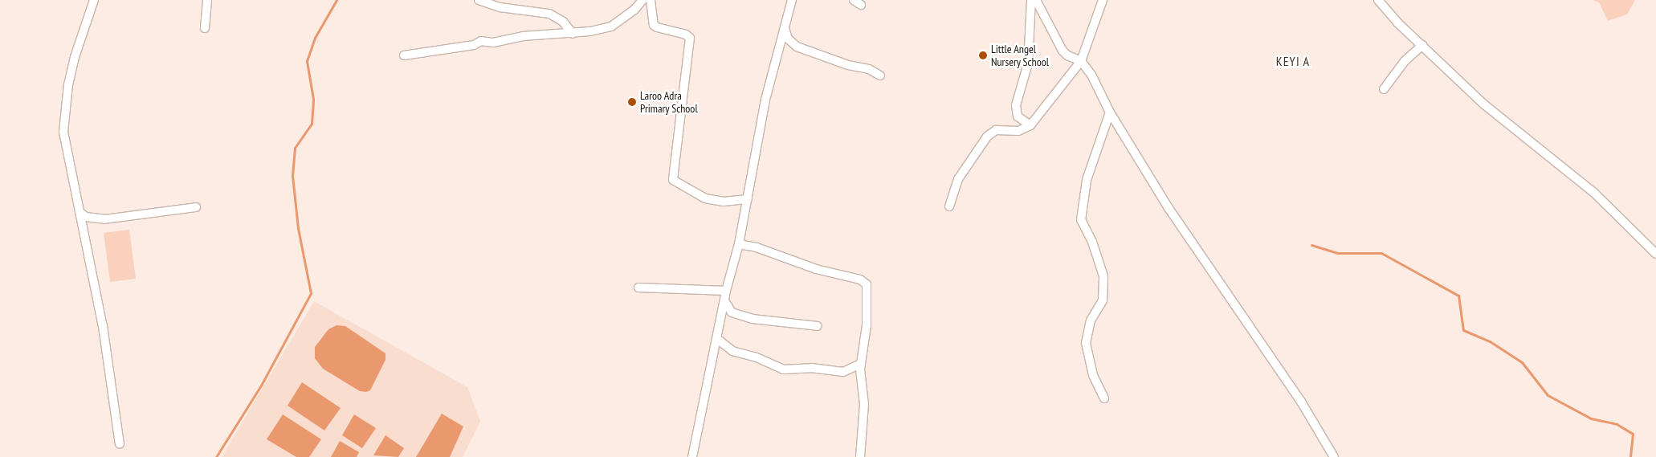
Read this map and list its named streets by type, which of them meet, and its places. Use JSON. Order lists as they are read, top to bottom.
{
  "districts": ["KEYI A"],
  "places": ["Little Angel Nursery School", "Laroo Adra Primary School"]
}
